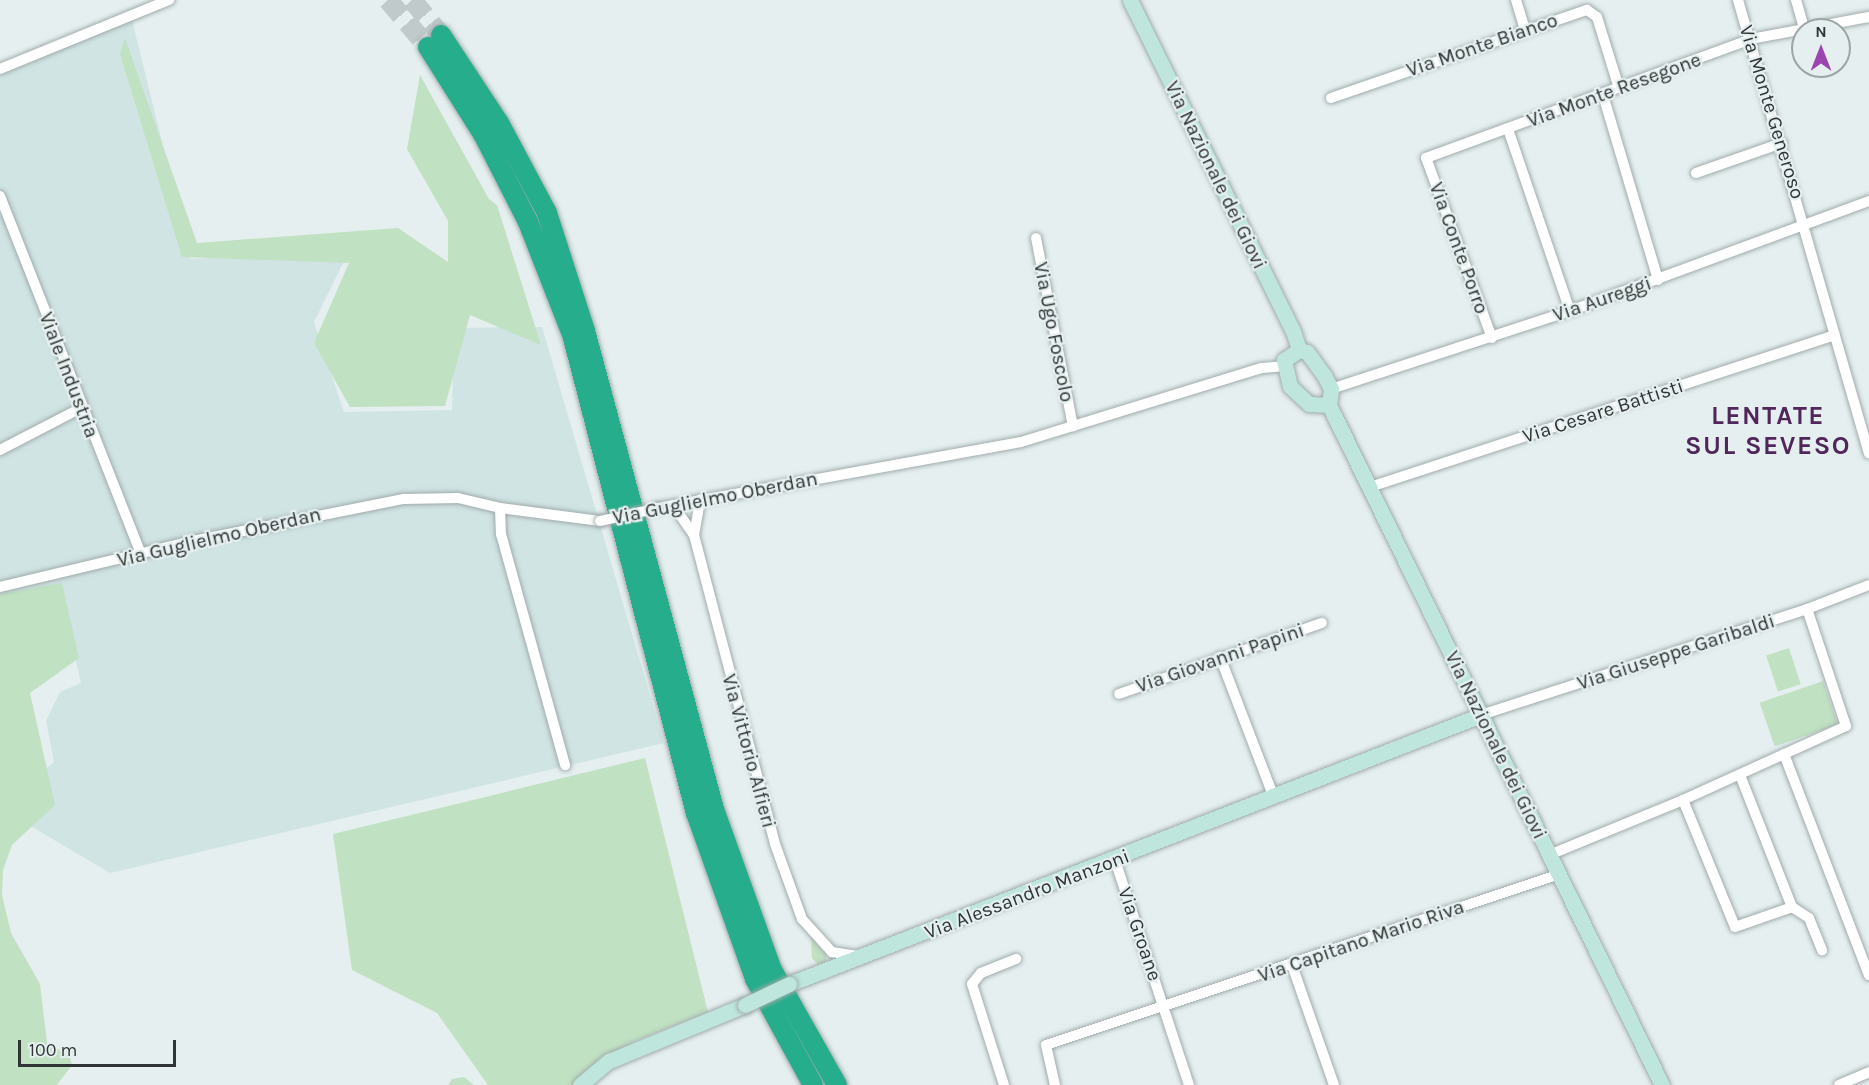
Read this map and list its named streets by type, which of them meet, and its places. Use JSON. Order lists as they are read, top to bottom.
{
  "streets": {
    "main road": ["Via Nazionale dei Giovi", "Via Alessandro Manzoni"],
    "street": [
      "Via Monte Bianco",
      "Via Monte Resegone",
      "Via Monte Generoso",
      "Via Conte Porro",
      "Via Aureggi",
      "Via Ugo Foscolo",
      "Viale Industria",
      "Via Cesare Battisti",
      "Via Guglielmo Oberdan",
      "Via Giuseppe Garibaldi",
      "Via Giovanni Papini",
      "Via Vittorio Alfieri",
      "Via Groane",
      "Via Capitano Mario Riva"
    ]
  },
  "crossings": [
    ["Via Monte Bianco", "Via Monte Resegone"],
    ["Via Monte Resegone", "Via Monte Generoso"],
    ["Via Monte Resegone", "Via Conte Porro"],
    ["Via Monte Generoso", "Via Aureggi"],
    ["Via Monte Generoso", "Via Cesare Battisti"],
    ["Via Nazionale dei Giovi", "Via Aureggi"],
    ["Via Nazionale dei Giovi", "Via Cesare Battisti"],
    ["Via Nazionale dei Giovi", "Via Giuseppe Garibaldi"],
    ["Via Nazionale dei Giovi", "Via Alessandro Manzoni"],
    ["Via Nazionale dei Giovi", "Via Capitano Mario Riva"],
    ["Via Conte Porro", "Via Aureggi"],
    ["Via Ugo Foscolo", "Via Guglielmo Oberdan"],
    ["Viale Industria", "Via Guglielmo Oberdan"],
    ["Via Guglielmo Oberdan", "Via Vittorio Alfieri"],
    ["Via Giuseppe Garibaldi", "Via Alessandro Manzoni"],
    ["Via Vittorio Alfieri", "Via Alessandro Manzoni"],
    ["Via Alessandro Manzoni", "Via Groane"],
    ["Via Groane", "Via Capitano Mario Riva"]
  ],
  "districts": ["LENTATE SUL SEVESO"],
  "scale_bar": "100 m",
  "north": "top"
}
